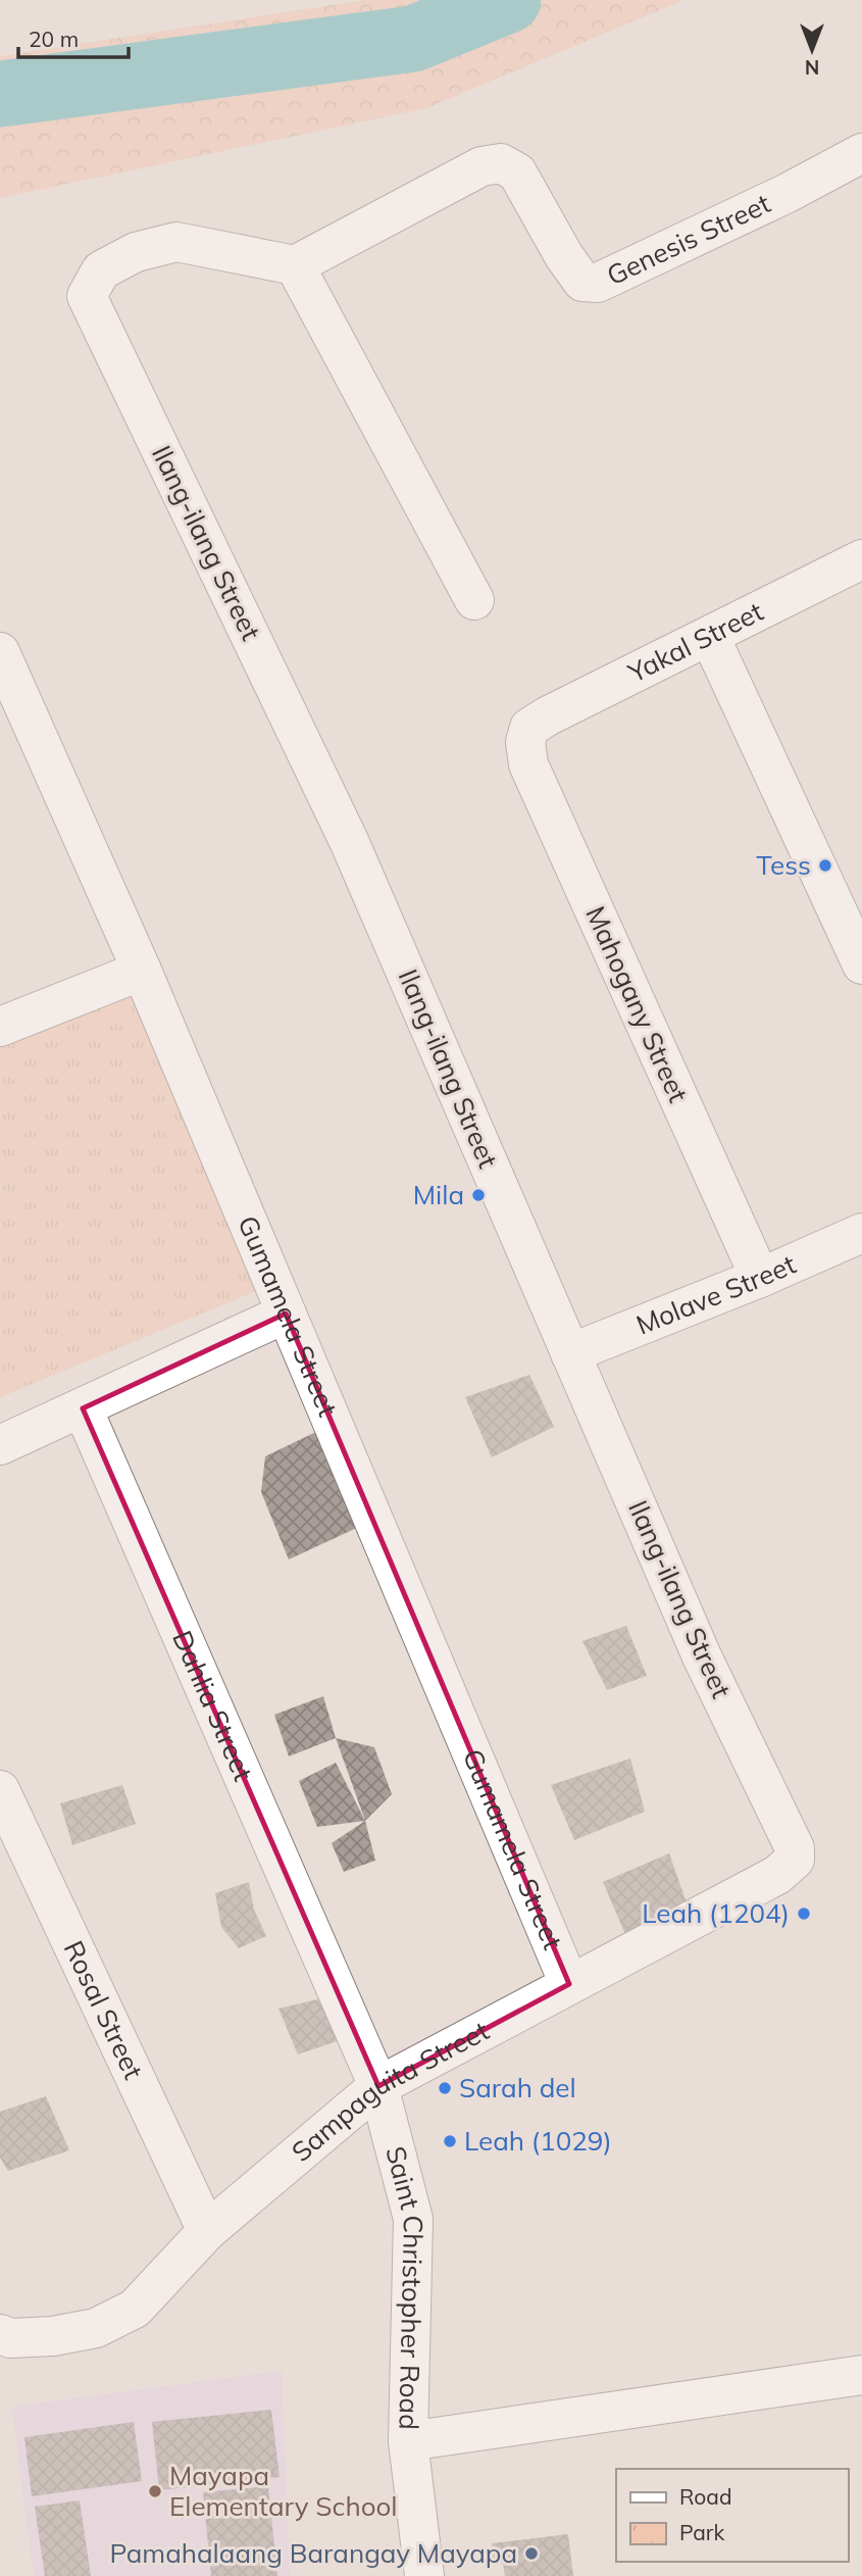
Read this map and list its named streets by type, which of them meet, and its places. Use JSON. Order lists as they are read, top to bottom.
{
  "streets": {
    "street": [
      "Genesis Street",
      "Ilang-ilang Street",
      "Yakal Street",
      "Mahogany Street",
      "Molave Street",
      "Gumamela Street",
      "Dahlia Street",
      "Rosal Street",
      "Sampaguita Street",
      "Saint Christopher Road"
    ]
  },
  "crossings": [
    ["Genesis Street", "Ilang-ilang Street"],
    ["Ilang-ilang Street", "Molave Street"],
    ["Ilang-ilang Street", "Sampaguita Street"],
    ["Yakal Street", "Mahogany Street"],
    ["Mahogany Street", "Molave Street"],
    ["Gumamela Street", "Sampaguita Street"],
    ["Dahlia Street", "Sampaguita Street"],
    ["Dahlia Street", "Saint Christopher Road"],
    ["Rosal Street", "Sampaguita Street"],
    ["Sampaguita Street", "Saint Christopher Road"]
  ],
  "places": [
    "Tess",
    "Mila",
    "Leah (1204)",
    "Sarah del",
    "Leah (1029)",
    "Mayapa Elementary School",
    "Pamahalaang Barangay Mayapa"
  ],
  "legend": ["Road", "Park"],
  "scale_bar": "20 m",
  "north": "bottom"
}
